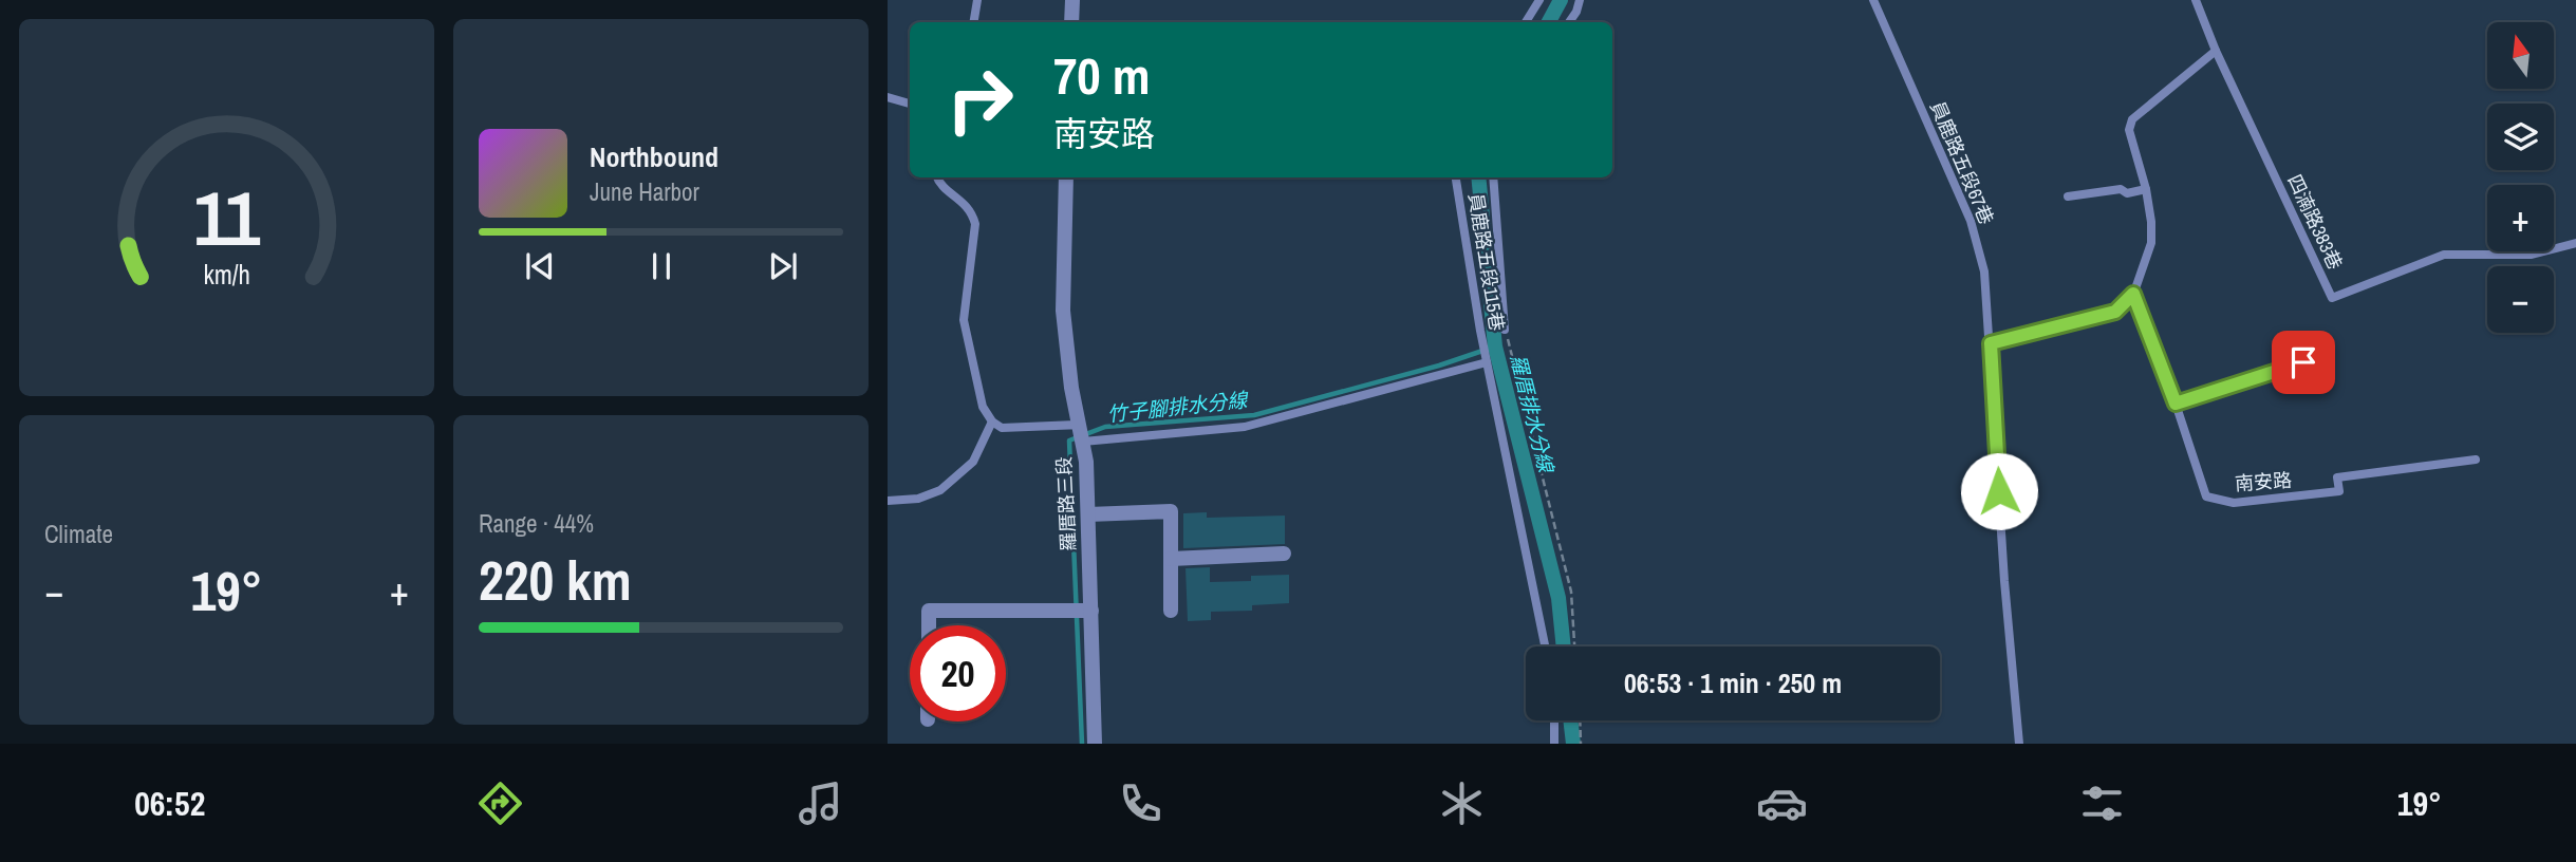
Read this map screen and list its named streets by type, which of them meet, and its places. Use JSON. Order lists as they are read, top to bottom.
{
  "streets": {
    "street": ["羅厝路三段"],
    "lane": [
      "員鹿路五段67巷",
      "四湳路383巷",
      "員鹿路五段115巷",
      "南安路"
    ]
  },
  "water": ["竹子腳排水分線", "羅厝排水分線"],
  "north": "top",
  "page": {
    "map_buttons": ["+", "−"],
    "turn": ["70 m", "南安路"],
    "song": ["Northbound", "June Harbor"],
    "tile": [
      "Climate",
      ["Range · 44%", "220 km"]
    ],
    "heat": ["−", "19°", "+"],
    "limit": "20",
    "trip": "06:53 · 1 min · 250 m",
    "tabs": ["06:52", "19°"],
    "gauge": ["11", "km/h"]
  }
}
